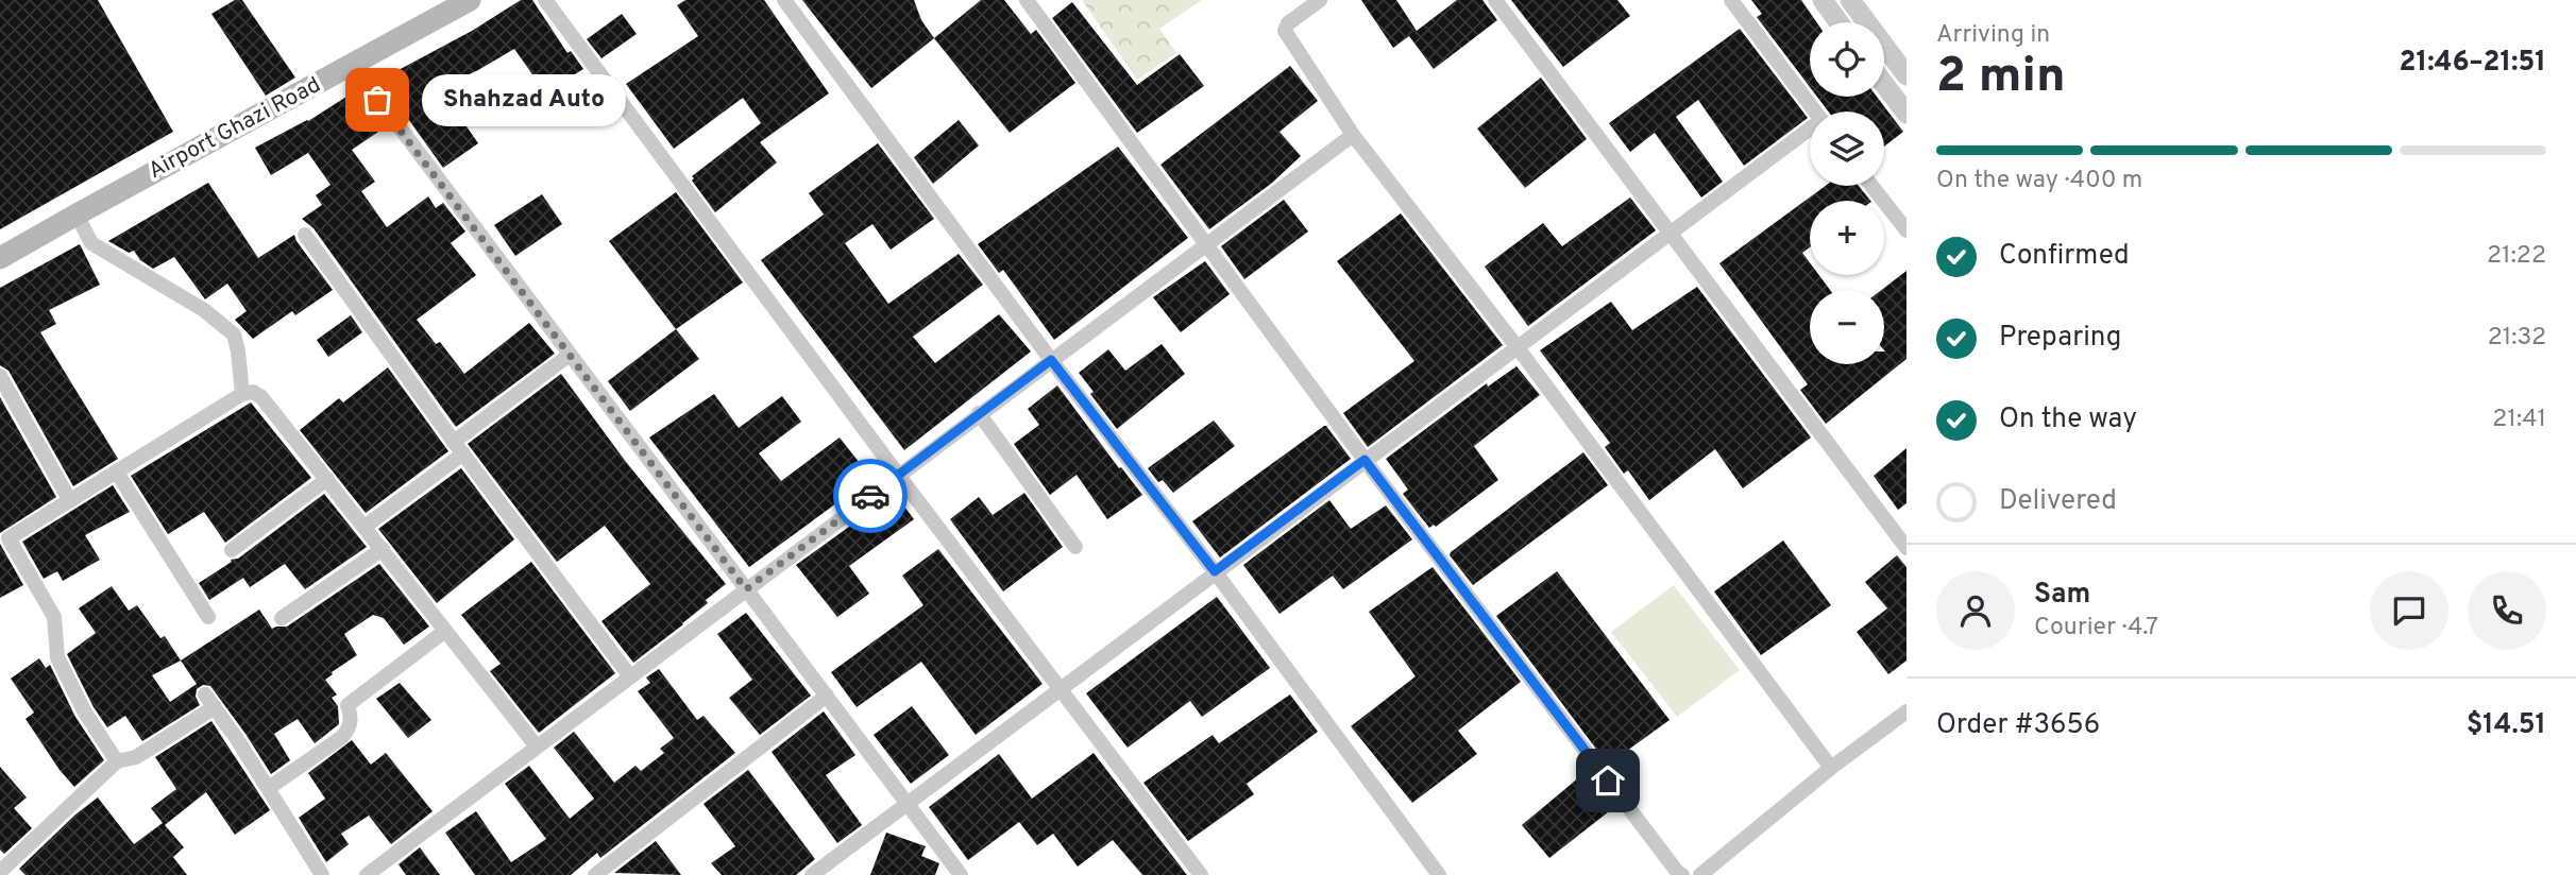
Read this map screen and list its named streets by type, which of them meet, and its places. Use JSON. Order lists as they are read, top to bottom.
{
  "streets": {
    "main road": ["Airport Ghazi Road"]
  },
  "places": ["Shahzad Auto"],
  "page": {
    "heading": ["2 min", "Arriving in", "21:46–21:51"],
    "panel": [
      "Sam",
      "Courier · 4.7",
      "Order #3656",
      "$14.51"
    ],
    "map_buttons": ["+", "−"],
    "bubble": "Shahzad Auto",
    "bar": "On the way · 400 m",
    "list": [
      ["Confirmed", "21:22"],
      ["Preparing", "21:32"],
      ["On the way", "21:41"],
      "Delivered"
    ]
  }
}
